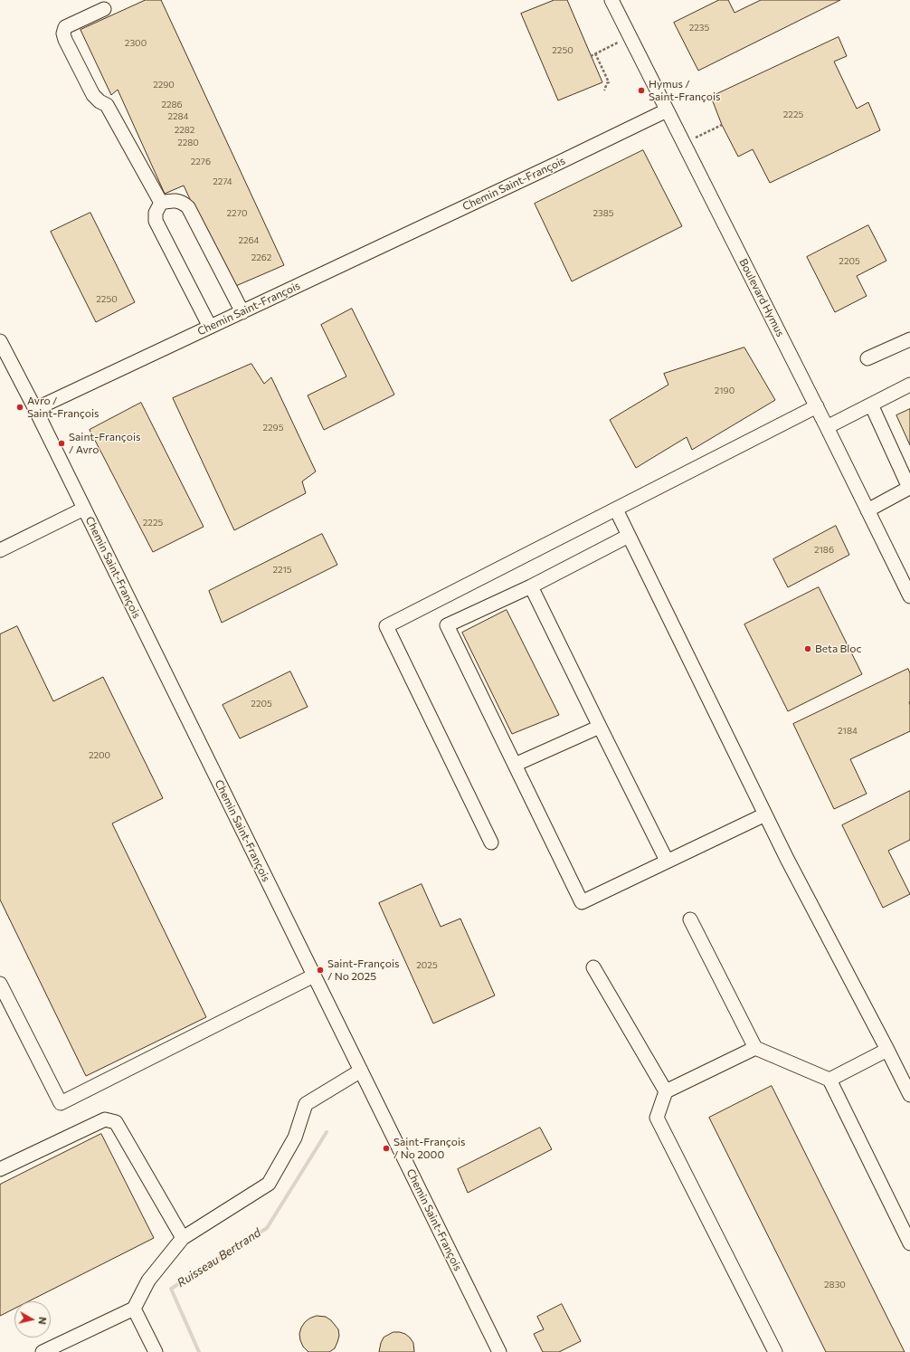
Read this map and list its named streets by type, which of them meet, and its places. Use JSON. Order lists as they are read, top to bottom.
{
  "streets": {
    "street": ["Chemin Saint-François", "Boulevard Hymus"]
  },
  "crossings": [
    ["Chemin Saint-François", "Boulevard Hymus"]
  ],
  "water": ["Ruisseau Bertrand"],
  "places": [
    "Hymus / Saint-François",
    "Avro / Saint-François",
    "Saint-François / Avro",
    "Beta Bloc",
    "Saint-François / No 2025",
    "Saint-François / No 2000"
  ],
  "house_numbers": [
    "2235",
    "2300",
    "2250",
    "2290",
    "2286",
    "2225",
    "2284",
    "2282",
    "2280",
    "2276",
    "2274",
    "2270",
    "2385",
    "2264",
    "2262",
    "2205",
    "2250",
    "2190",
    "2295",
    "2225",
    "2186",
    "2215",
    "2205",
    "2184",
    "2200",
    "2025",
    "2830"
  ],
  "north": "right"
}
